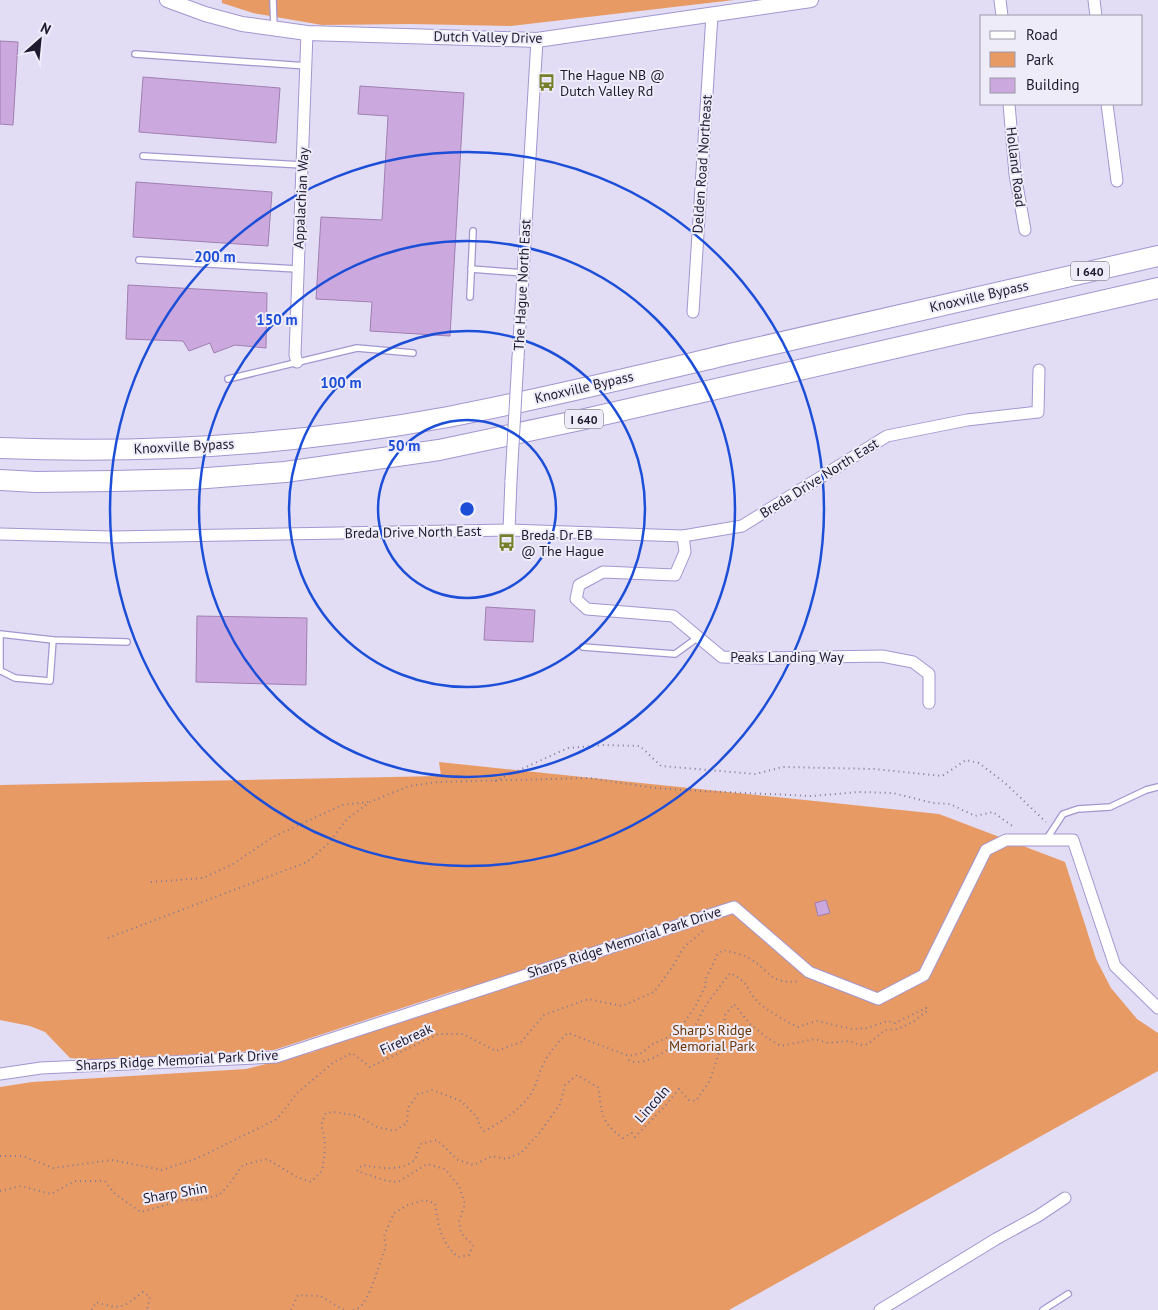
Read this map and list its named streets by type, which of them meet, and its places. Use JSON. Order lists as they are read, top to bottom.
{
  "streets": {
    "highway": ["I 640", "Knoxville Bypass"],
    "street": [
      "Dutch Valley Drive",
      "Delden Road Northeast",
      "Holland Road",
      "Appalachian Way",
      "The Hague North East",
      "Breda Drive North East",
      "Peaks Landing Way",
      "Sharps Ridge Memorial Park Drive"
    ],
    "path": ["Firebreak", "Lincoln", "Sharp Shin"]
  },
  "crossings": [
    ["Dutch Valley Drive", "Delden Road Northeast"],
    ["Dutch Valley Drive", "Appalachian Way"],
    ["Dutch Valley Drive", "The Hague North East"],
    ["The Hague North East", "Breda Drive North East"],
    ["Breda Drive North East", "Peaks Landing Way"],
    ["Sharps Ridge Memorial Park Drive", "Firebreak"],
    ["Lincoln", "Sharp Shin"]
  ],
  "parks": ["Sharp's Ridge Memorial Park"],
  "places": {
    "bus stop": ["The Hague NB @ Dutch Valley Rd", "Breda Dr EB @ The Hague"]
  },
  "legend": ["Road", "Park", "Building"],
  "north": "top right",
  "rings": [
    "200 m",
    "150 m",
    "100 m",
    "50 m"
  ]
}
